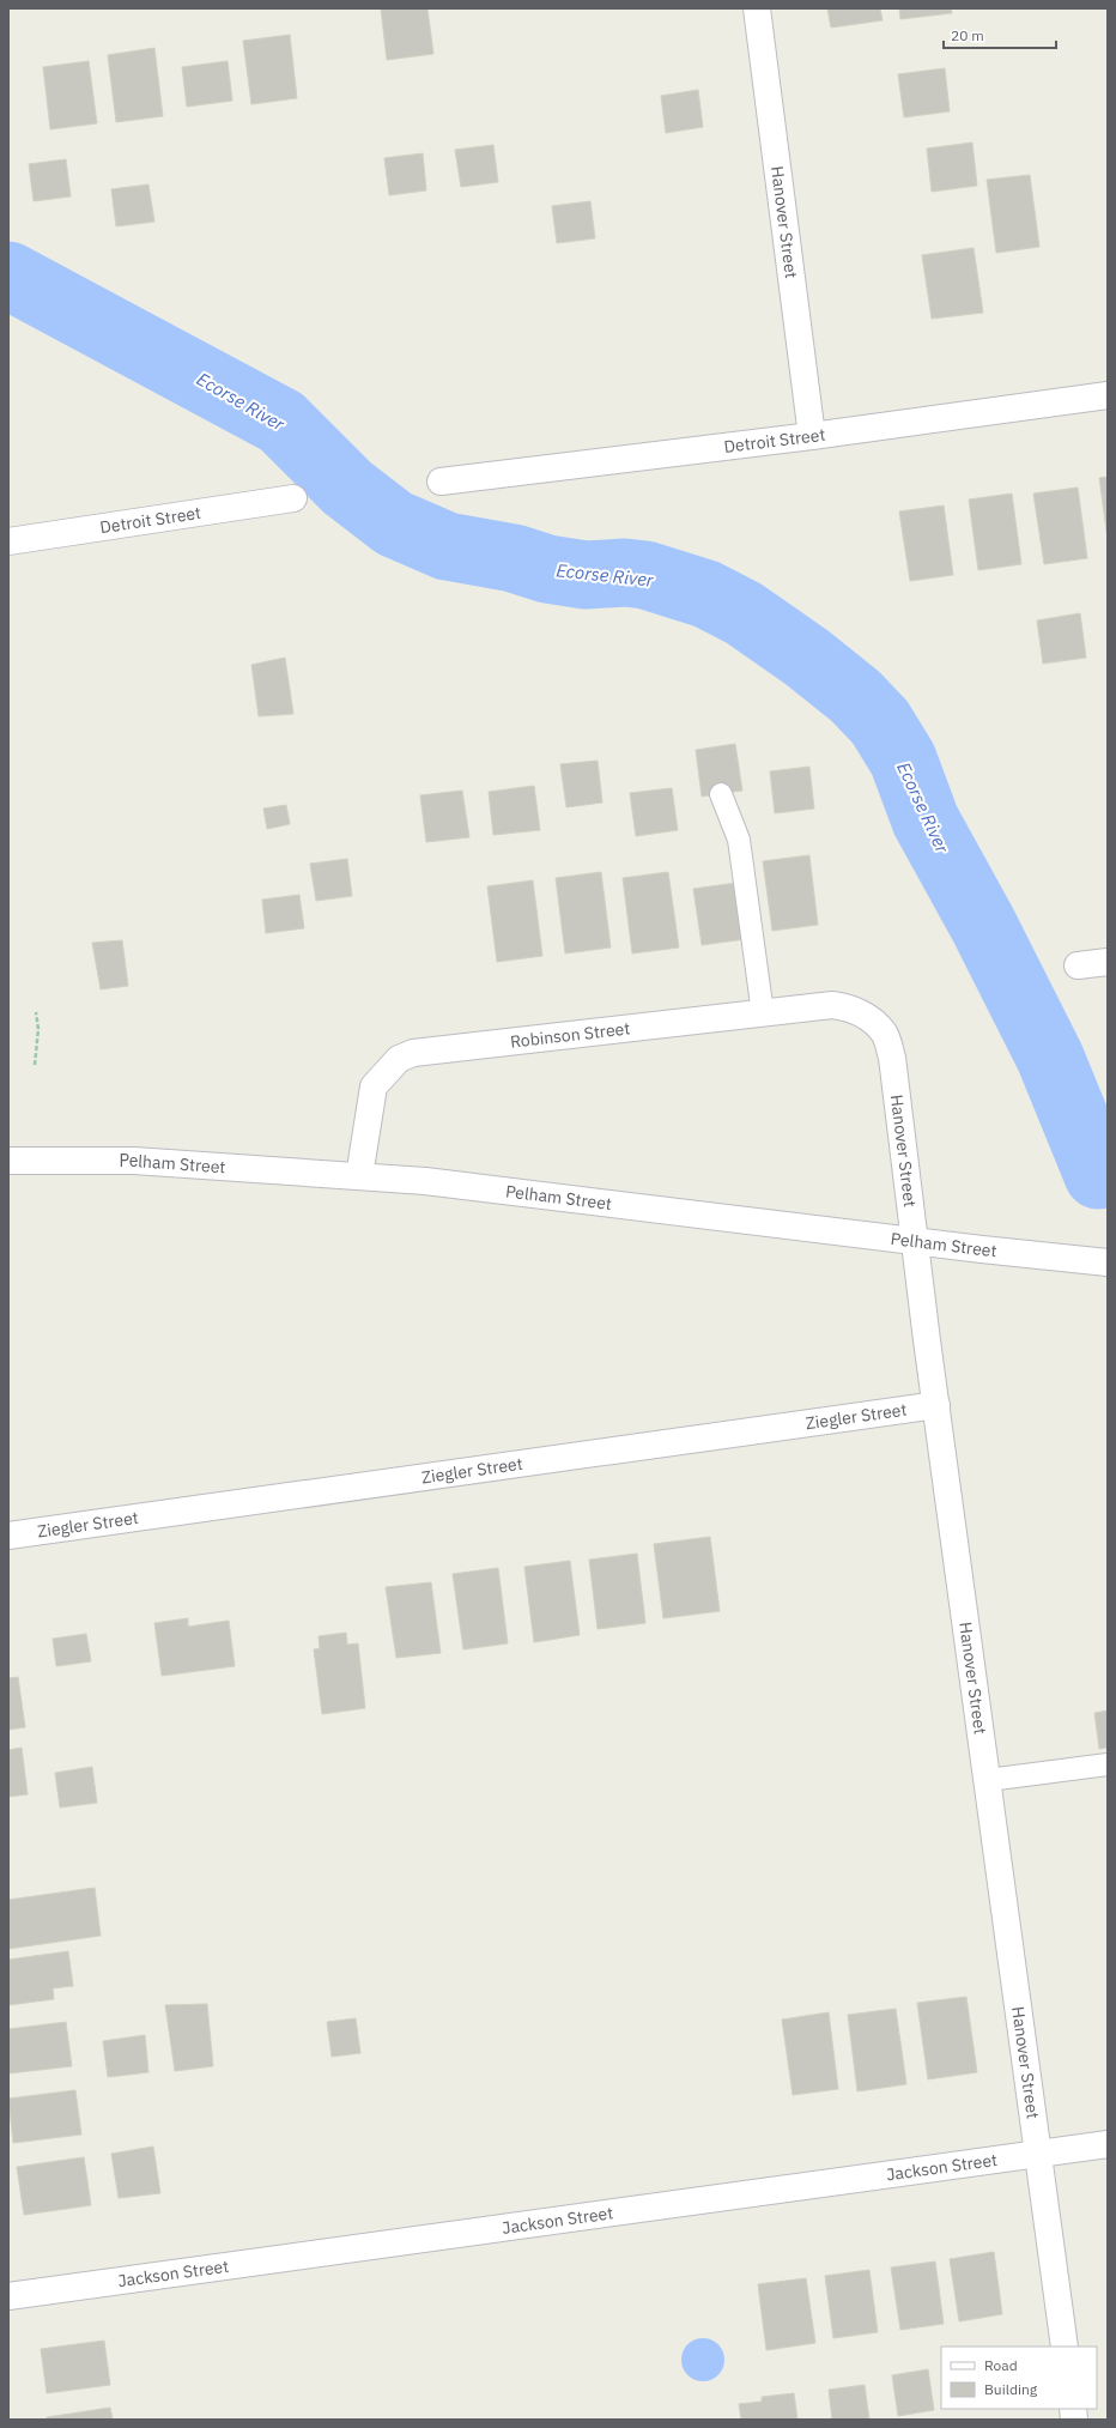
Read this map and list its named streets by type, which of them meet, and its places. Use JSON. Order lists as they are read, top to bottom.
{
  "streets": {
    "street": [
      "Hanover Street",
      "Detroit Street",
      "Robinson Street",
      "Pelham Street",
      "Ziegler Street",
      "Jackson Street"
    ]
  },
  "crossings": [
    ["Hanover Street", "Detroit Street"],
    ["Hanover Street", "Robinson Street"],
    ["Hanover Street", "Pelham Street"],
    ["Hanover Street", "Ziegler Street"],
    ["Hanover Street", "Jackson Street"],
    ["Robinson Street", "Pelham Street"]
  ],
  "water": ["Ecorse River"],
  "legend": ["Road", "Building"],
  "scale_bar": "20 m"
}
